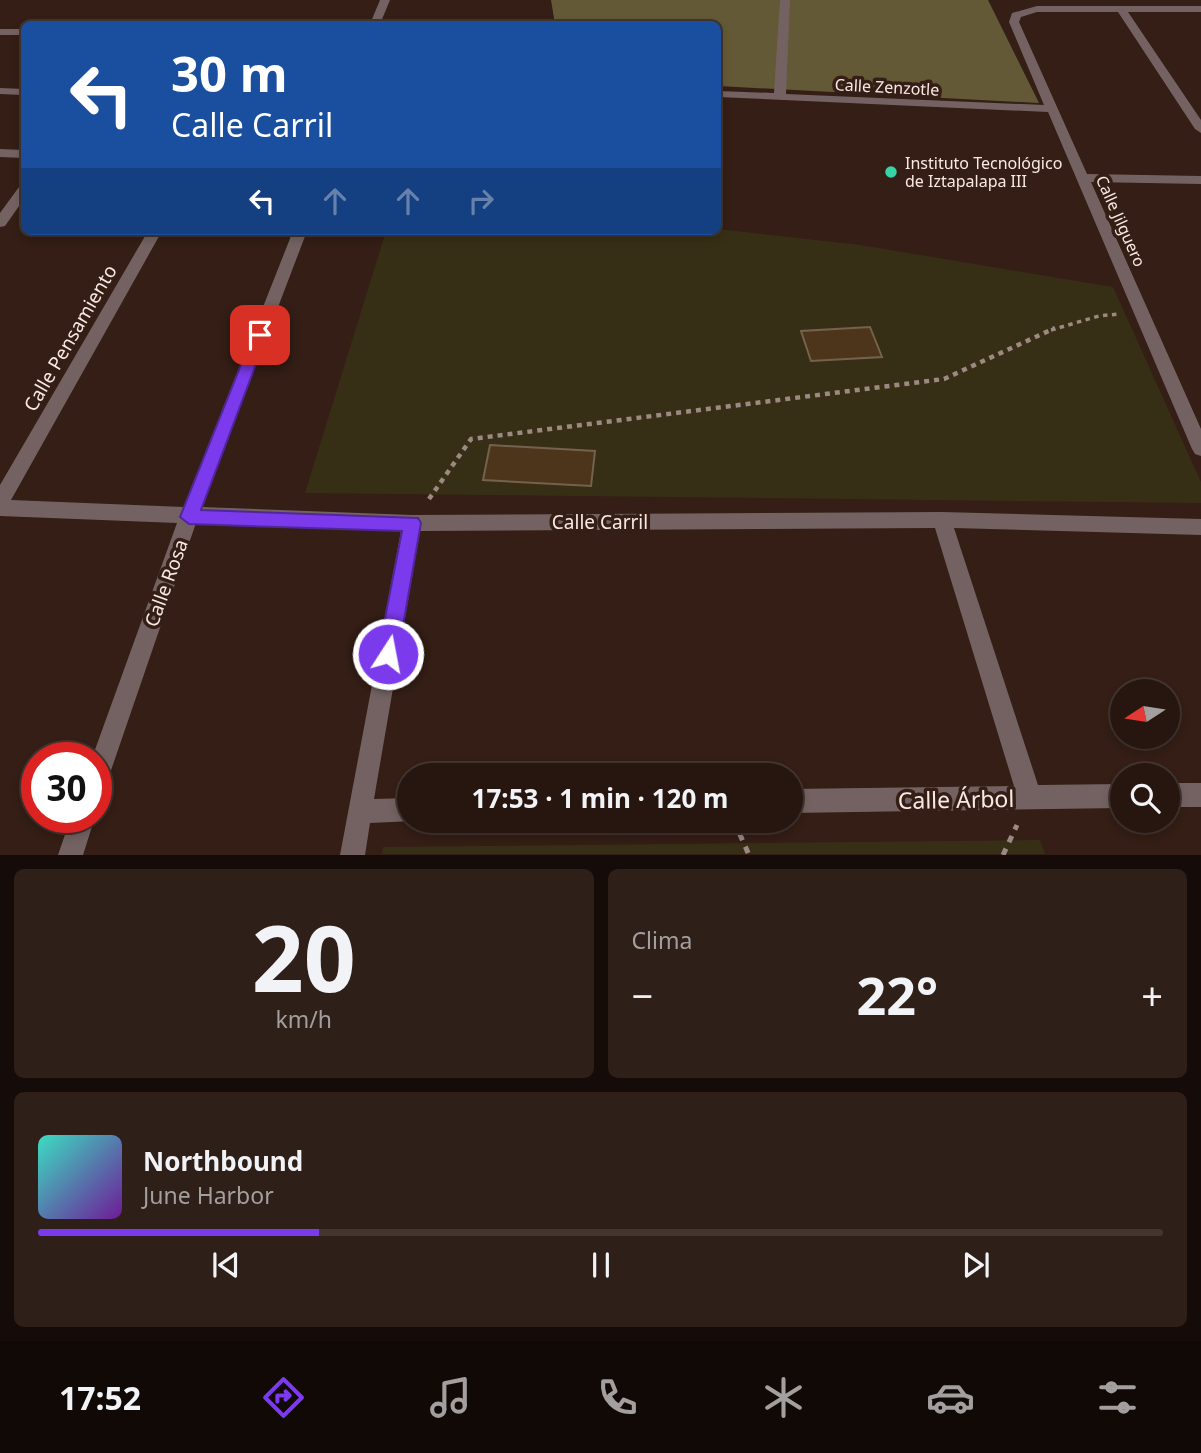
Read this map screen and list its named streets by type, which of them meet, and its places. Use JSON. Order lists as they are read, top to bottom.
{
  "streets": {
    "street": [
      "Calle Zenzotle",
      "Calle Jilguero",
      "Calle Pensamiento",
      "Calle Carril",
      "Calle Rosa",
      "Calle Árbol"
    ]
  },
  "crossings": [
    ["Calle Zenzotle", "Calle Jilguero"],
    ["Calle Carril", "Calle Rosa"]
  ],
  "places": ["Instituto Tecnológico de Iztapalapa III"],
  "north": "left",
  "page": {
    "turn": ["30 m", "Calle Carril"],
    "limit": "30",
    "trip": "17:53 · 1 min · 120 m",
    "tile": [
      ["20", "km/h"],
      "Clima"
    ],
    "heat": ["−", "22°", "+"],
    "song": ["Northbound", "June Harbor"],
    "tabs": "17:52"
  }
}
